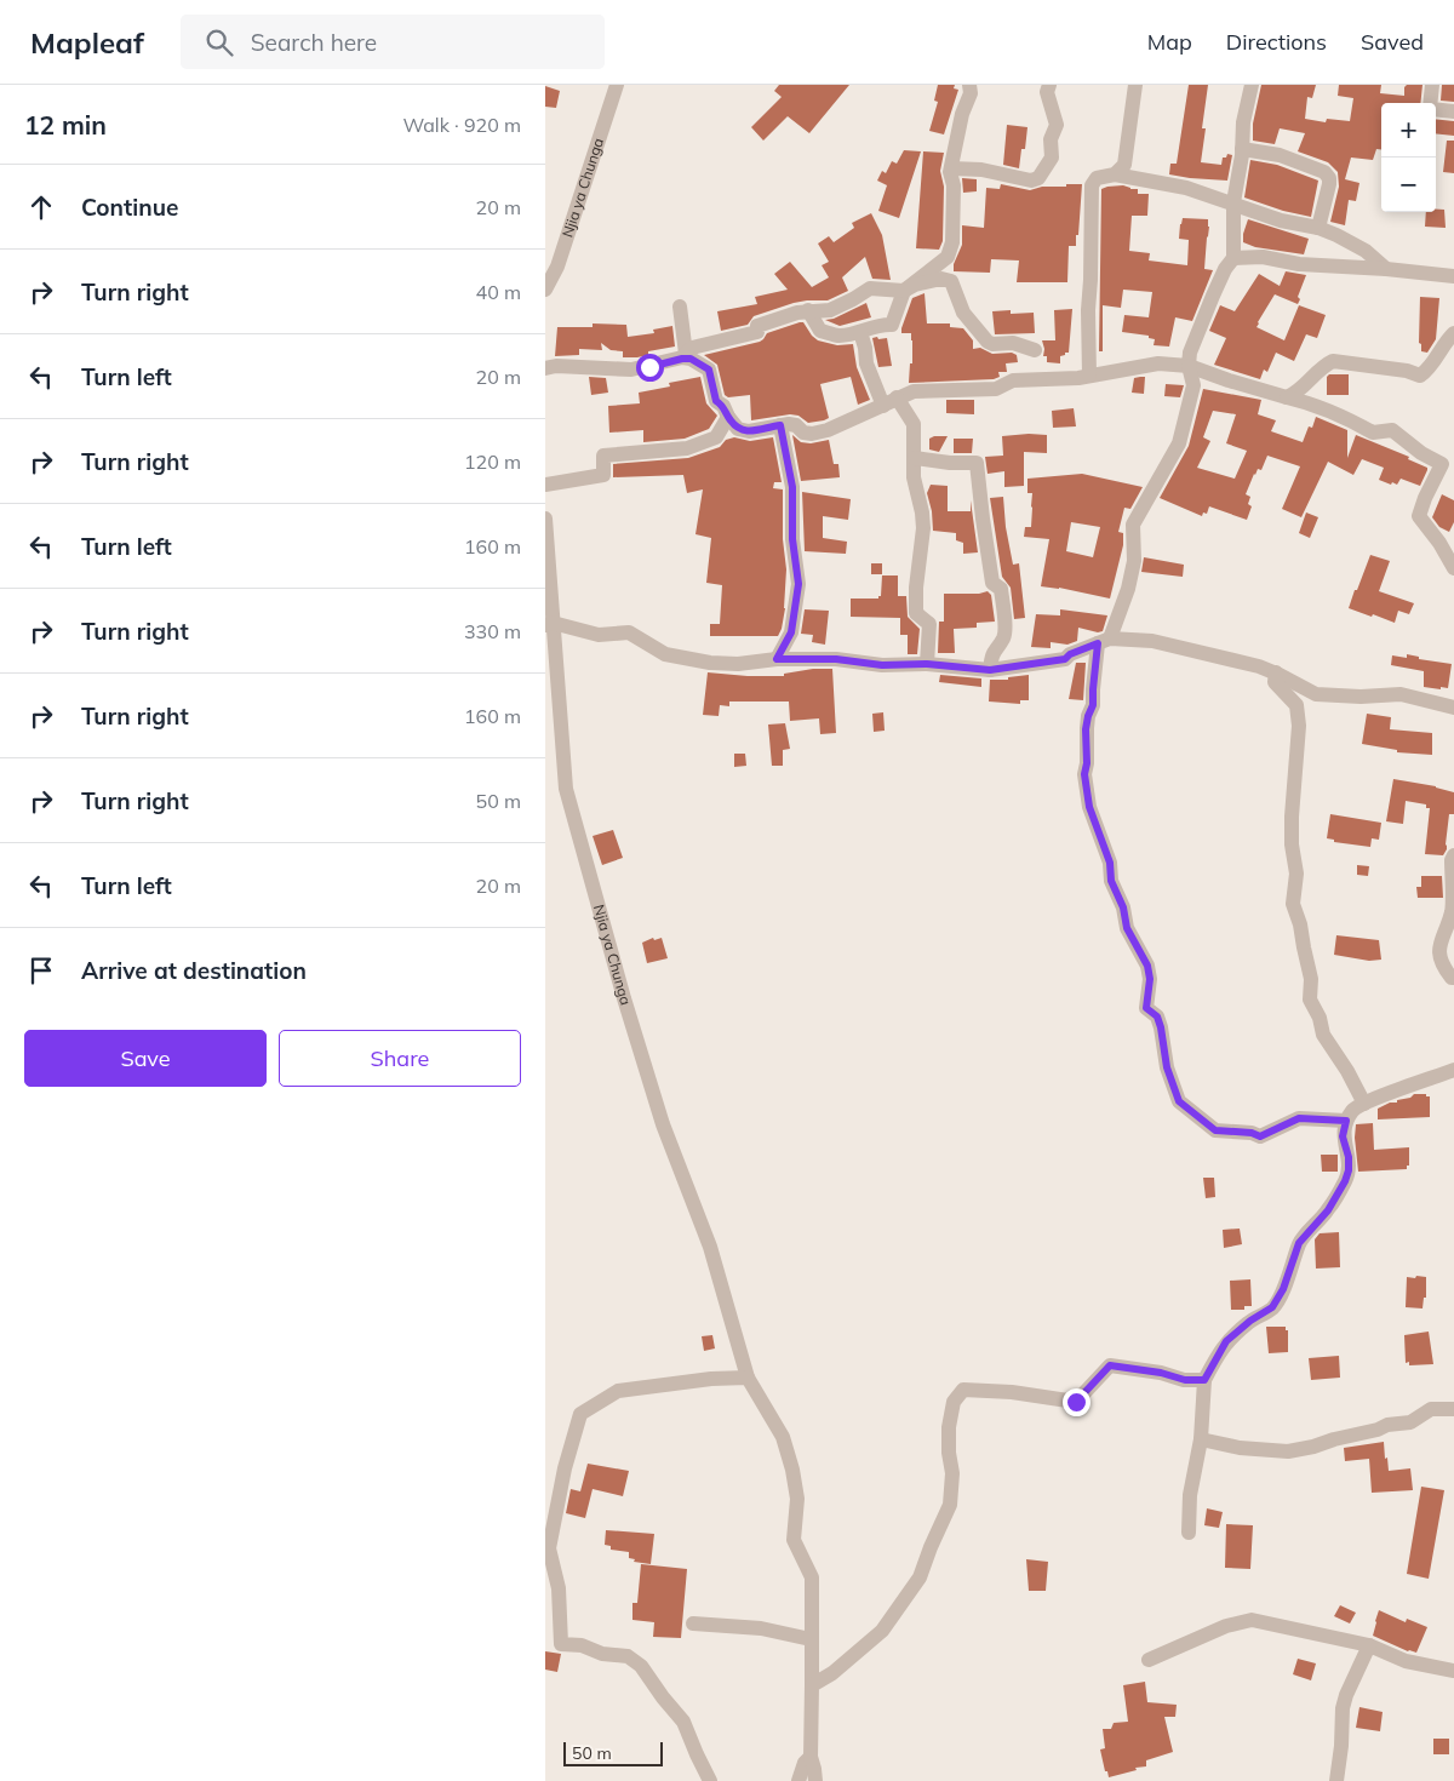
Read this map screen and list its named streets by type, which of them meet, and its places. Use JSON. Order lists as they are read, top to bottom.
{
  "streets": {
    "street": ["Njia ya Chunga"]
  },
  "scale_bar": "50 m",
  "page": {
    "header": "Mapleaf",
    "search": "Search here",
    "nav": ["Map", "Directions", "Saved"],
    "heading": ["12 min", "Walk · 920 m"],
    "map_buttons": ["+", "−"],
    "list": [
      ["Continue", "20 m"],
      ["Turn right", "40 m"],
      ["Turn left", "20 m"],
      ["Turn right", "120 m"],
      ["Turn left", "160 m"],
      ["Turn right", "330 m"],
      ["Turn right", "160 m"],
      ["Turn right", "50 m"],
      ["Turn left", "20 m"],
      "Arrive at destination"
    ],
    "buttons": ["Save", "Share"],
    "scale": "50 m"
  }
}
